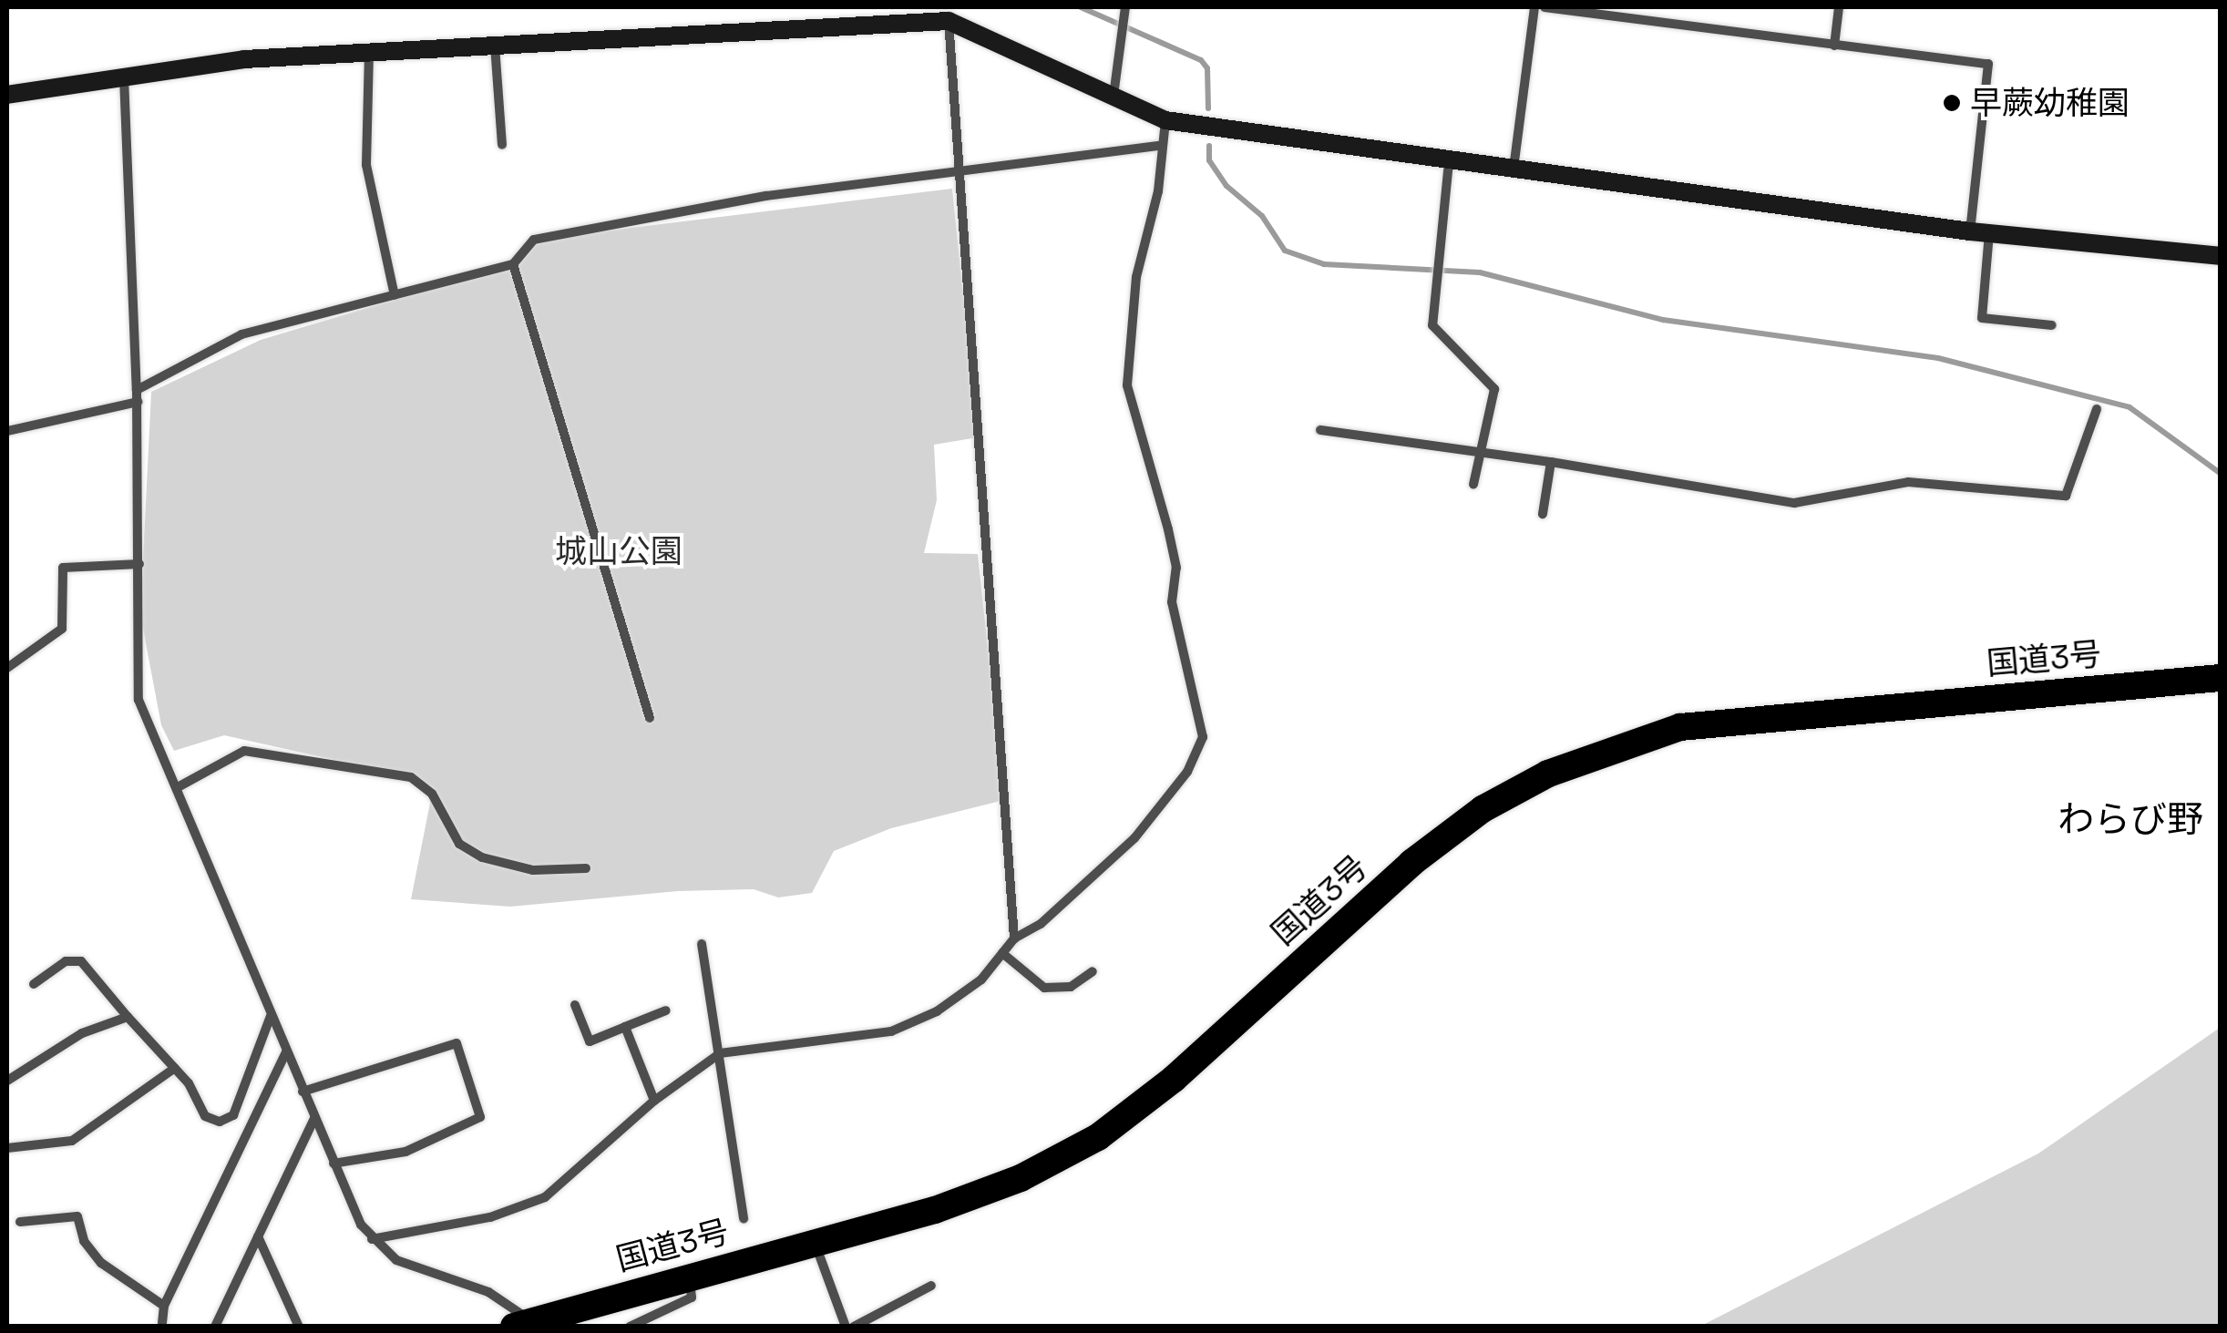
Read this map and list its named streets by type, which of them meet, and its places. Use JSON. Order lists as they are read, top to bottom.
{
  "streets": {
    "highway": ["国道3号"]
  },
  "districts": ["わらび野"],
  "parks": ["城山公園"],
  "places": ["早蕨幼稚園"]
}
